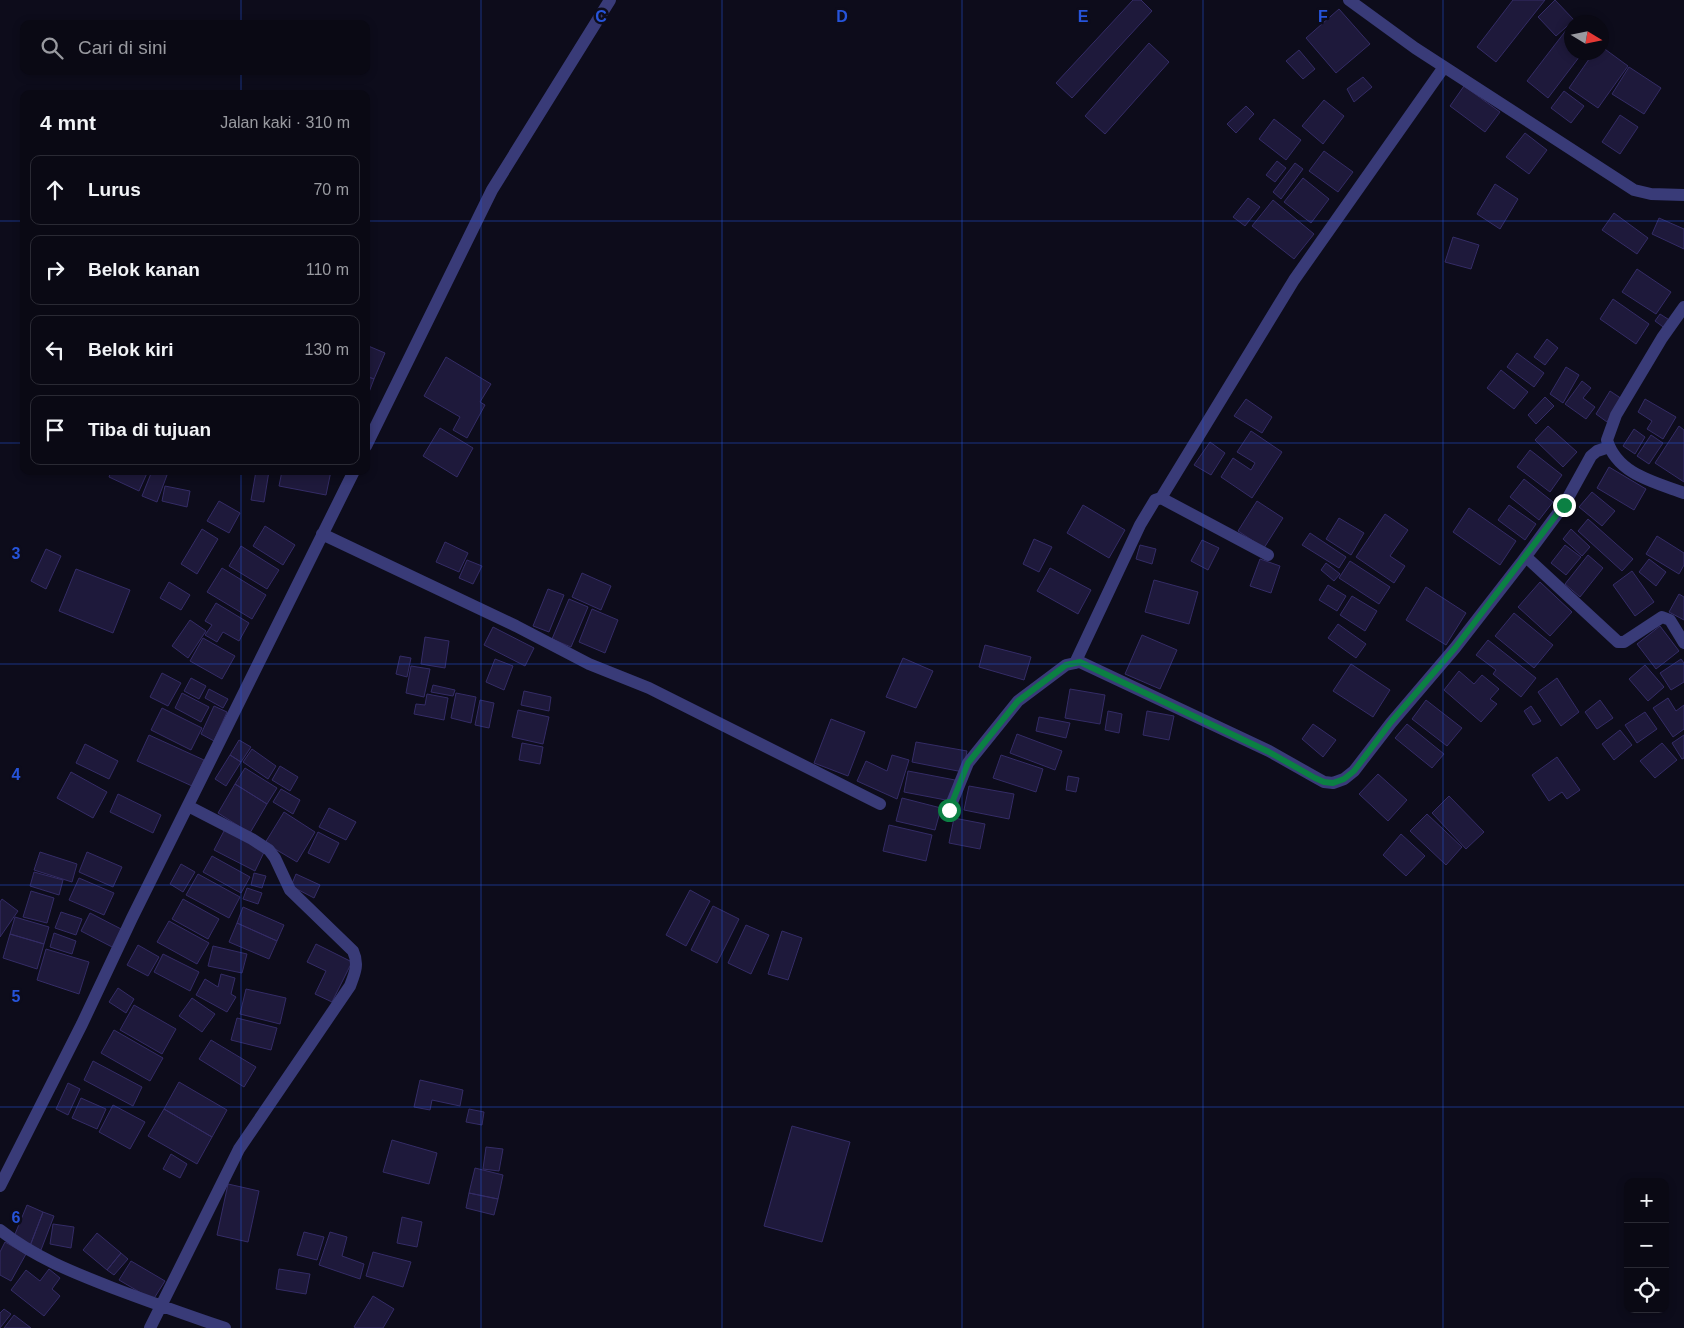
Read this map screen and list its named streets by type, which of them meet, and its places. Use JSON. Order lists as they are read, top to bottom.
{
  "north": "right",
  "page": {
    "search": "Cari di sini",
    "heading": ["4 mnt", "Jalan kaki · 310 m"],
    "list": [
      ["Lurus", "70 m"],
      ["Belok kanan", "110 m"],
      ["Belok kiri", "130 m"],
      "Tiba di tujuan"
    ],
    "map_buttons": ["+", "−"]
  },
  "grid": {
    "columns": [
      "C",
      "D",
      "E",
      "F"
    ],
    "rows": [
      "3",
      "4",
      "5",
      "6"
    ]
  }
}
